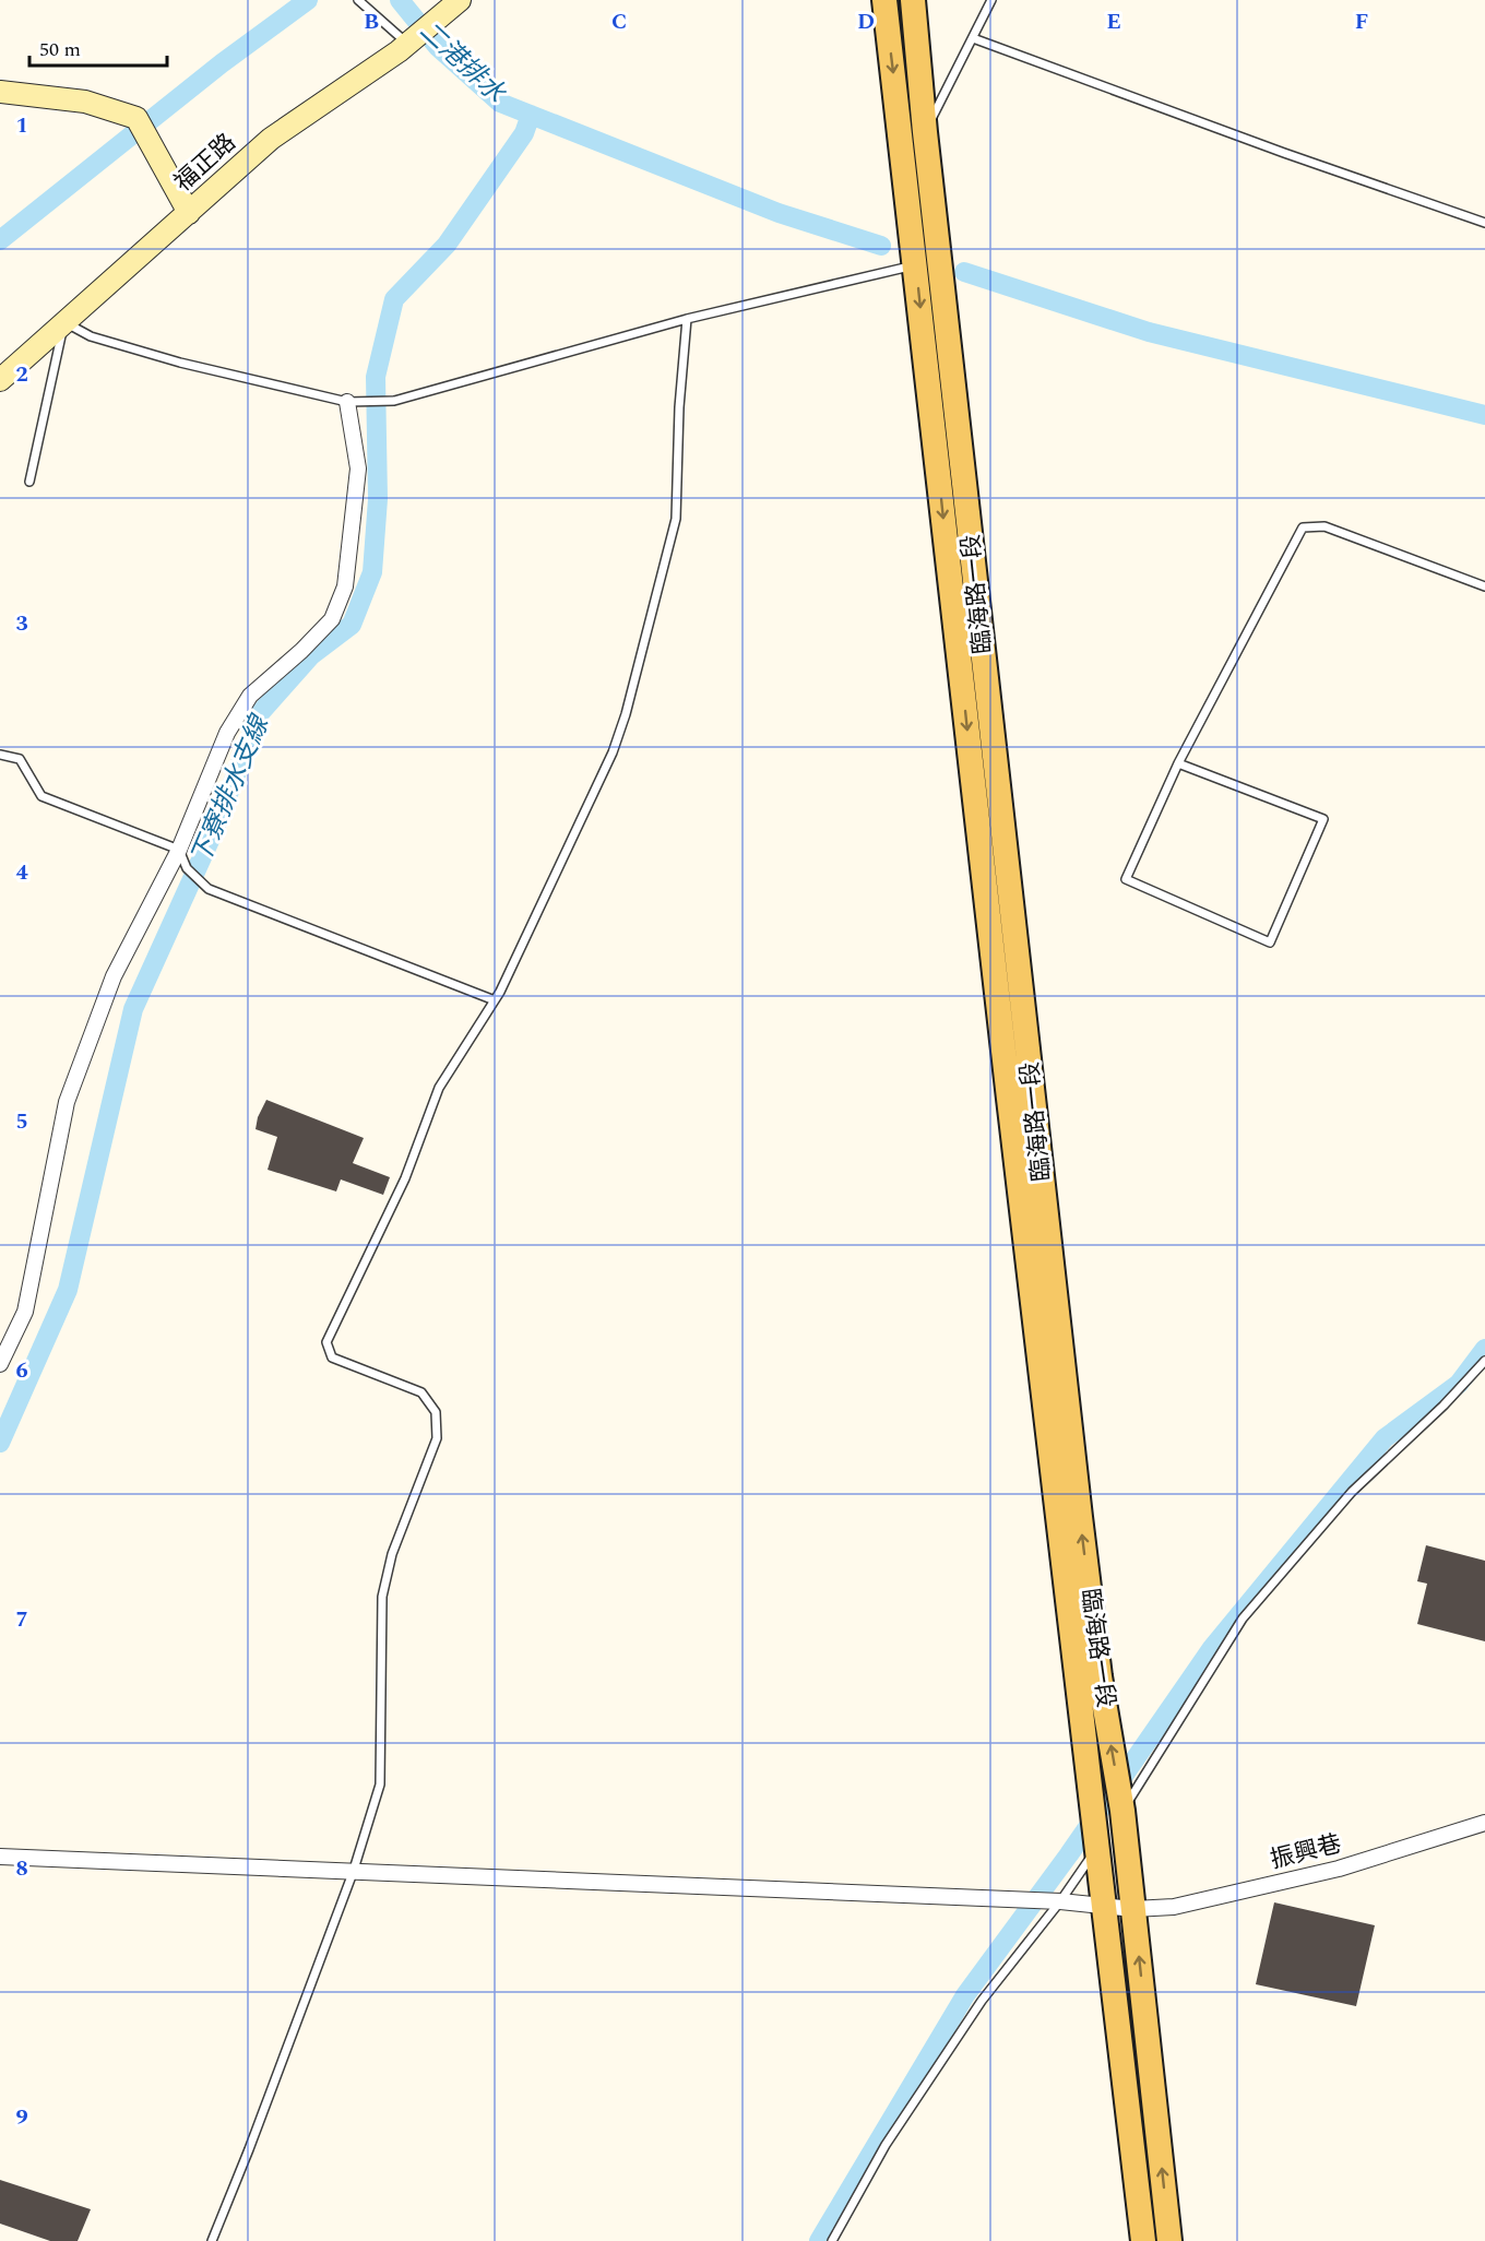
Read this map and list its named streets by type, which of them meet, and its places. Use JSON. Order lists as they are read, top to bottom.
{
  "streets": {
    "main road": ["臨海路一段"],
    "street": ["福正路", "振興巷"]
  },
  "crossings": [
    ["臨海路一段", "振興巷"]
  ],
  "water": ["二港排水", "下寮排水支線"],
  "scale_bar": "50 m",
  "grid": {
    "columns": [
      "B",
      "C",
      "D",
      "E",
      "F"
    ],
    "rows": [
      "1",
      "2",
      "3",
      "4",
      "5",
      "6",
      "7",
      "8",
      "9"
    ]
  }
}
